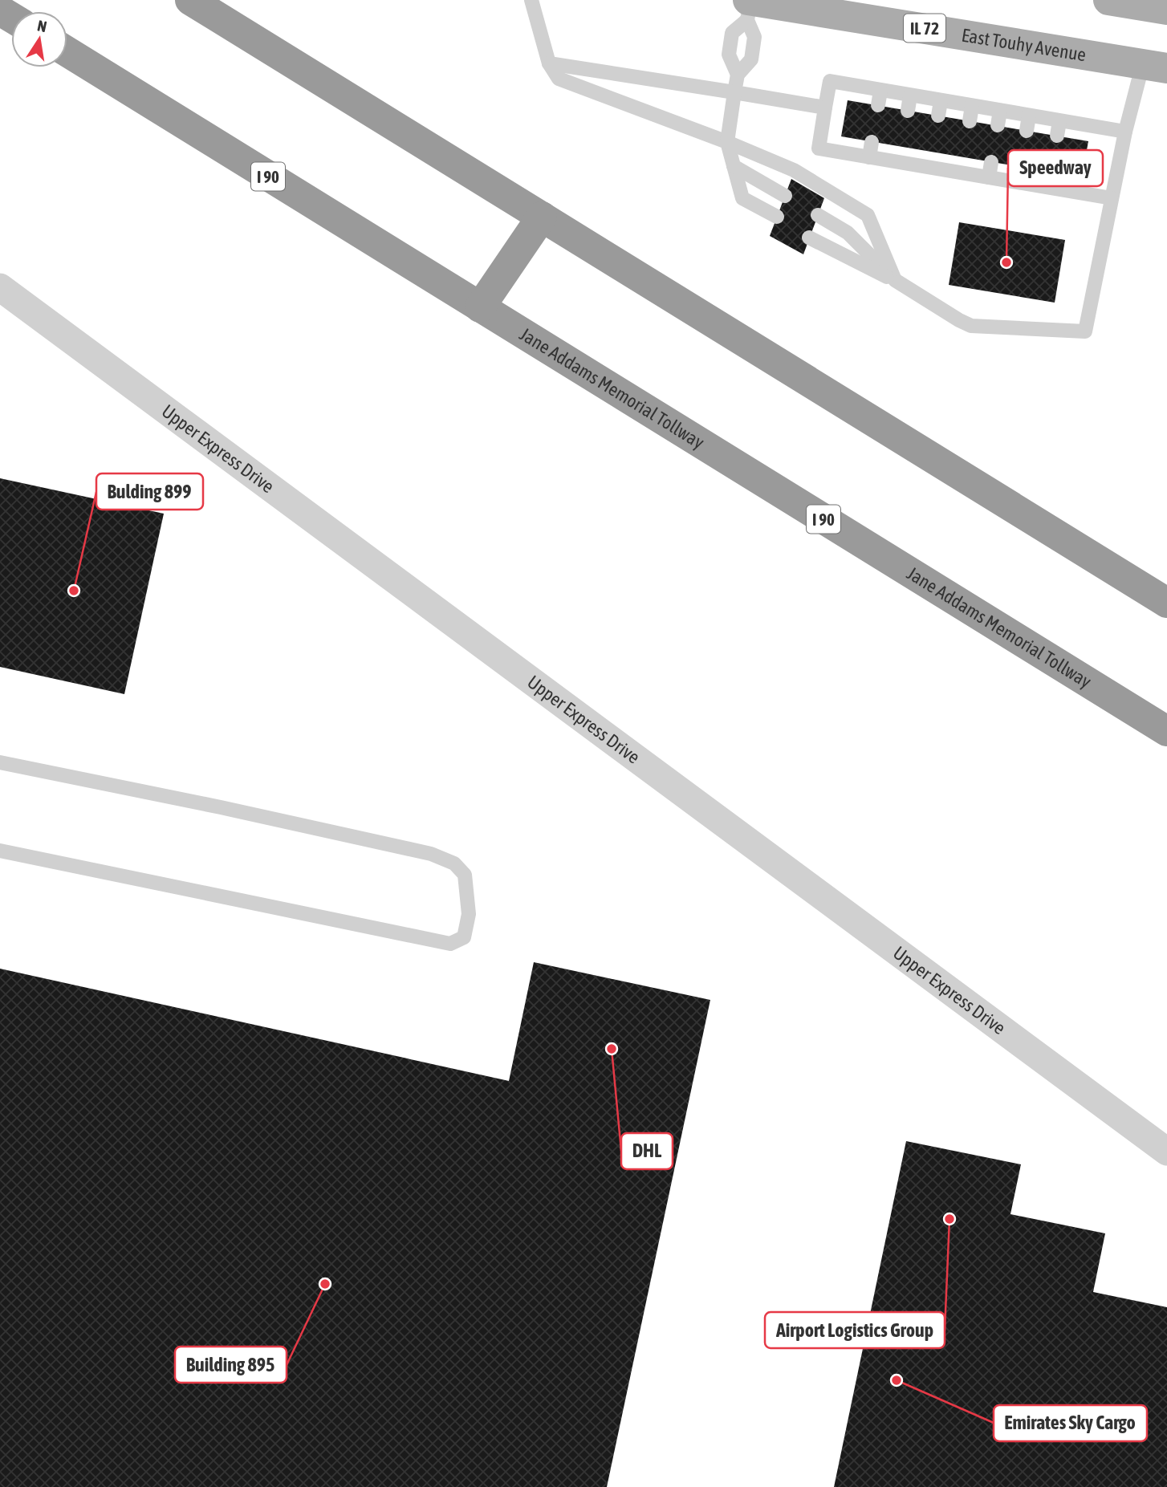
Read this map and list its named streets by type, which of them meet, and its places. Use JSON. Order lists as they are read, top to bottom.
{
  "streets": {
    "highway": ["I 90", "Jane Addams Memorial Tollway"],
    "main road": ["IL 72", "East Touhy Avenue"],
    "street": ["Upper Express Drive"]
  },
  "places": [
    "Speedway",
    "Bulding 899",
    "DHL",
    "Airport Logistics Group",
    "Building 895",
    "Emirates Sky Cargo"
  ],
  "north": "top"
}
